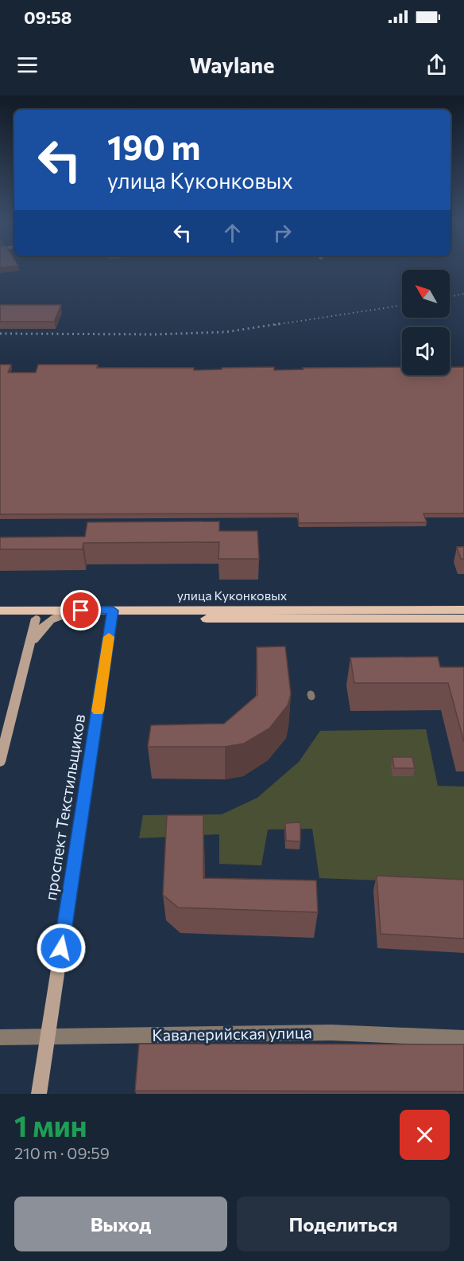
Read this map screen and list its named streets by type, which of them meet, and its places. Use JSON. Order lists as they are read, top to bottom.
{
  "streets": {
    "main road": ["улица Куконковых", "проспект Текстильщиков"],
    "street": ["Кавалерийская улица"]
  },
  "crossings": [
    ["улица Куконковых", "проспект Текстильщиков"],
    ["проспект Текстильщиков", "Кавалерийская улица"]
  ],
  "north": "top left",
  "page": {
    "status": "09:58",
    "header": "Waylane",
    "turn": ["190 m", "улица Куконковых"],
    "heading": ["1 мин", "210 m · 09:59"],
    "buttons": ["Выход", "Поделиться"]
  }
}
